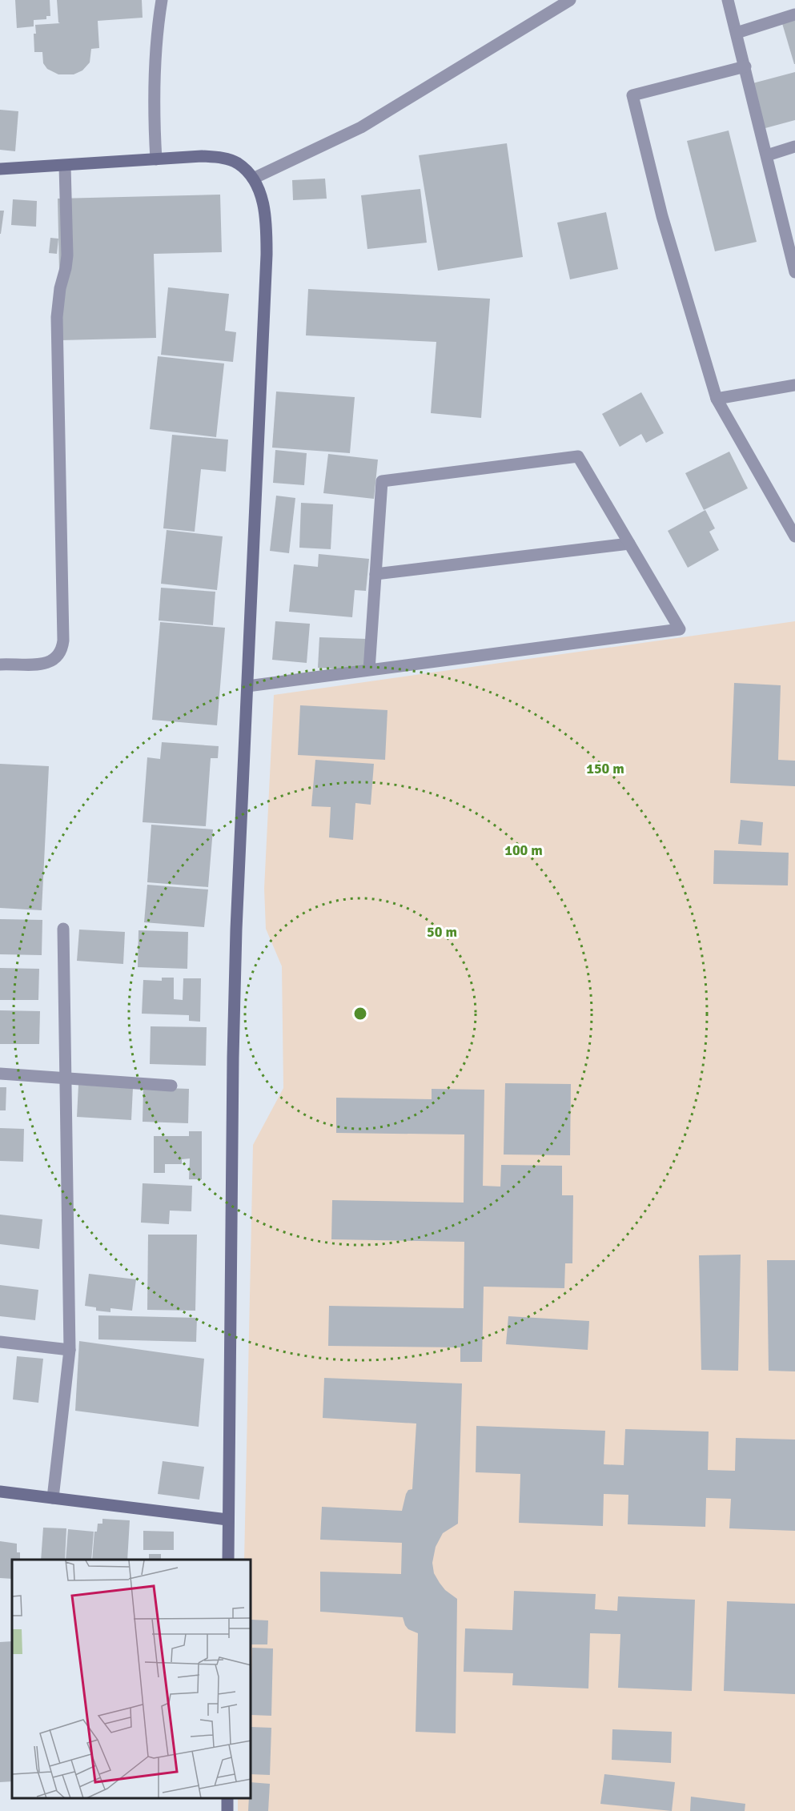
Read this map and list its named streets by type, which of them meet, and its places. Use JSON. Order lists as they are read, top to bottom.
{
  "rings": ["150 m", "100 m", "50 m"]
}
